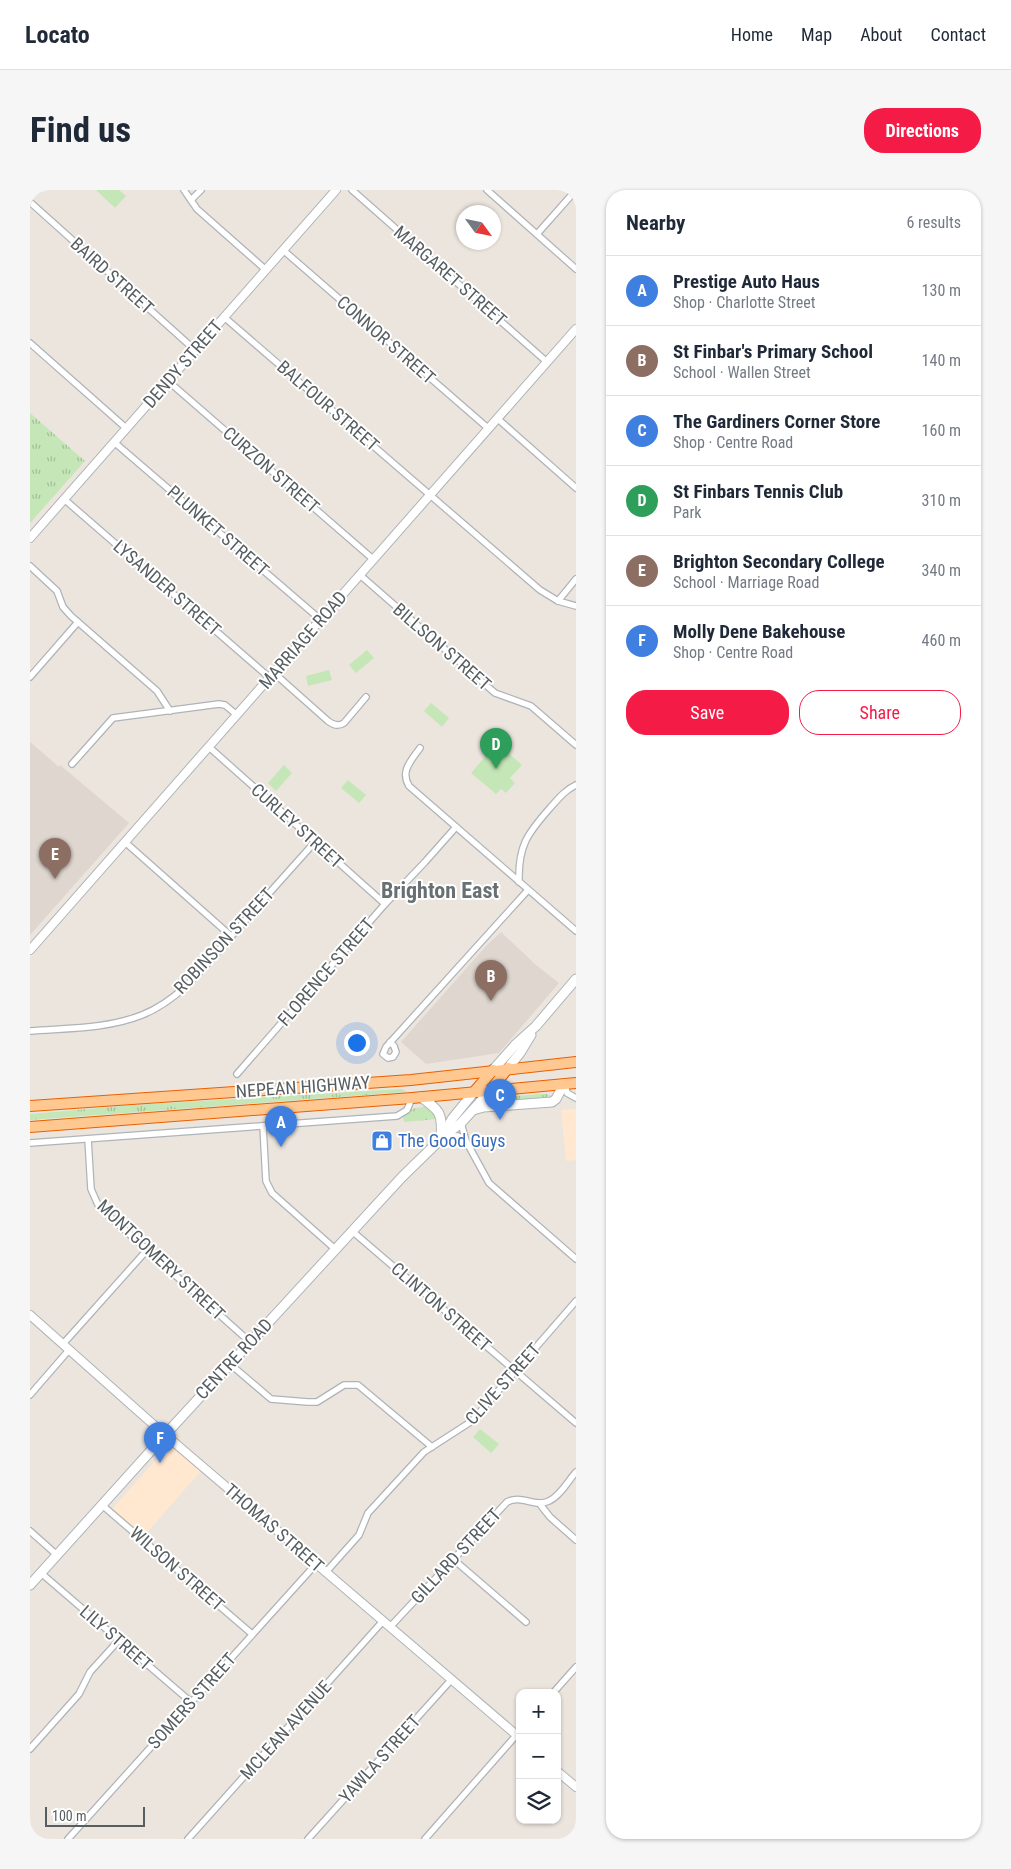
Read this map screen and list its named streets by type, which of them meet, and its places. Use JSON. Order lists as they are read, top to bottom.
{
  "streets": {
    "highway": ["NEPEAN HIGHWAY", "CENTRE ROAD"],
    "street": [
      "BAIRD STREET",
      "MARGARET STREET",
      "CONNOR STREET",
      "DENDY STREET",
      "BALFOUR STREET",
      "CURZON STREET",
      "PLUNKET STREET",
      "LYSANDER STREET",
      "MARRIAGE ROAD",
      "BILLSON STREET",
      "CURLEY STREET",
      "ROBINSON STREET",
      "FLORENCE STREET",
      "MONTGOMERY STREET",
      "CLINTON STREET",
      "CLIVE STREET",
      "THOMAS STREET",
      "GILLARD STREET",
      "WILSON STREET",
      "LILY STREET",
      "SOMERS STREET",
      "MCLEAN AVENUE",
      "YAWLA STREET"
    ]
  },
  "crossings": [
    ["BAIRD STREET", "DENDY STREET"],
    ["MARGARET STREET", "MARRIAGE ROAD"],
    ["CONNOR STREET", "DENDY STREET"],
    ["CONNOR STREET", "MARRIAGE ROAD"],
    ["DENDY STREET", "BALFOUR STREET"],
    ["DENDY STREET", "CURZON STREET"],
    ["DENDY STREET", "PLUNKET STREET"],
    ["DENDY STREET", "LYSANDER STREET"],
    ["BALFOUR STREET", "MARRIAGE ROAD"],
    ["CURZON STREET", "MARRIAGE ROAD"],
    ["PLUNKET STREET", "MARRIAGE ROAD"],
    ["LYSANDER STREET", "MARRIAGE ROAD"],
    ["MARRIAGE ROAD", "BILLSON STREET"],
    ["MARRIAGE ROAD", "CURLEY STREET"],
    ["CURLEY STREET", "ROBINSON STREET"],
    ["CURLEY STREET", "FLORENCE STREET"],
    ["NEPEAN HIGHWAY", "CENTRE ROAD"],
    ["MONTGOMERY STREET", "CENTRE ROAD"],
    ["CLINTON STREET", "CENTRE ROAD"],
    ["CLINTON STREET", "CLIVE STREET"],
    ["CENTRE ROAD", "THOMAS STREET"],
    ["CENTRE ROAD", "WILSON STREET"],
    ["CENTRE ROAD", "LILY STREET"],
    ["CLIVE STREET", "THOMAS STREET"],
    ["THOMAS STREET", "GILLARD STREET"],
    ["THOMAS STREET", "SOMERS STREET"],
    ["THOMAS STREET", "MCLEAN AVENUE"],
    ["THOMAS STREET", "YAWLA STREET"],
    ["WILSON STREET", "SOMERS STREET"],
    ["LILY STREET", "SOMERS STREET"]
  ],
  "districts": ["Brighton East"],
  "places": {
    "shop": ["The Good Guys"]
  },
  "scale_bar": "100 m",
  "north": "bottom right",
  "page": {
    "header": "Locato",
    "nav": [
      "Home",
      "Map",
      "About",
      "Contact"
    ],
    "buttons": [
      "Directions",
      ["Save", "Share"]
    ],
    "title": "Find us",
    "heading": ["Nearby", "6 results"],
    "list": [
      {
        "mark": "A",
        "name": "Prestige Auto Haus",
        "note": "Shop · Charlotte Street",
        "value": "130 m"
      },
      {
        "mark": "B",
        "name": "St Finbar's Primary School",
        "note": "School · Wallen Street",
        "value": "140 m"
      },
      {
        "mark": "C",
        "name": "The Gardiners Corner Store",
        "note": "Shop · Centre Road",
        "value": "160 m"
      },
      {
        "mark": "D",
        "name": "St Finbars Tennis Club",
        "note": "Park",
        "value": "310 m"
      },
      {
        "mark": "E",
        "name": "Brighton Secondary College",
        "note": "School · Marriage Road",
        "value": "340 m"
      },
      {
        "mark": "F",
        "name": "Molly Dene Bakehouse",
        "note": "Shop · Centre Road",
        "value": "460 m"
      }
    ],
    "pins": [
      "D",
      "E",
      "B",
      "C",
      "A",
      "F"
    ],
    "map_buttons": ["+", "−"],
    "scale": "100 m"
  }
}
